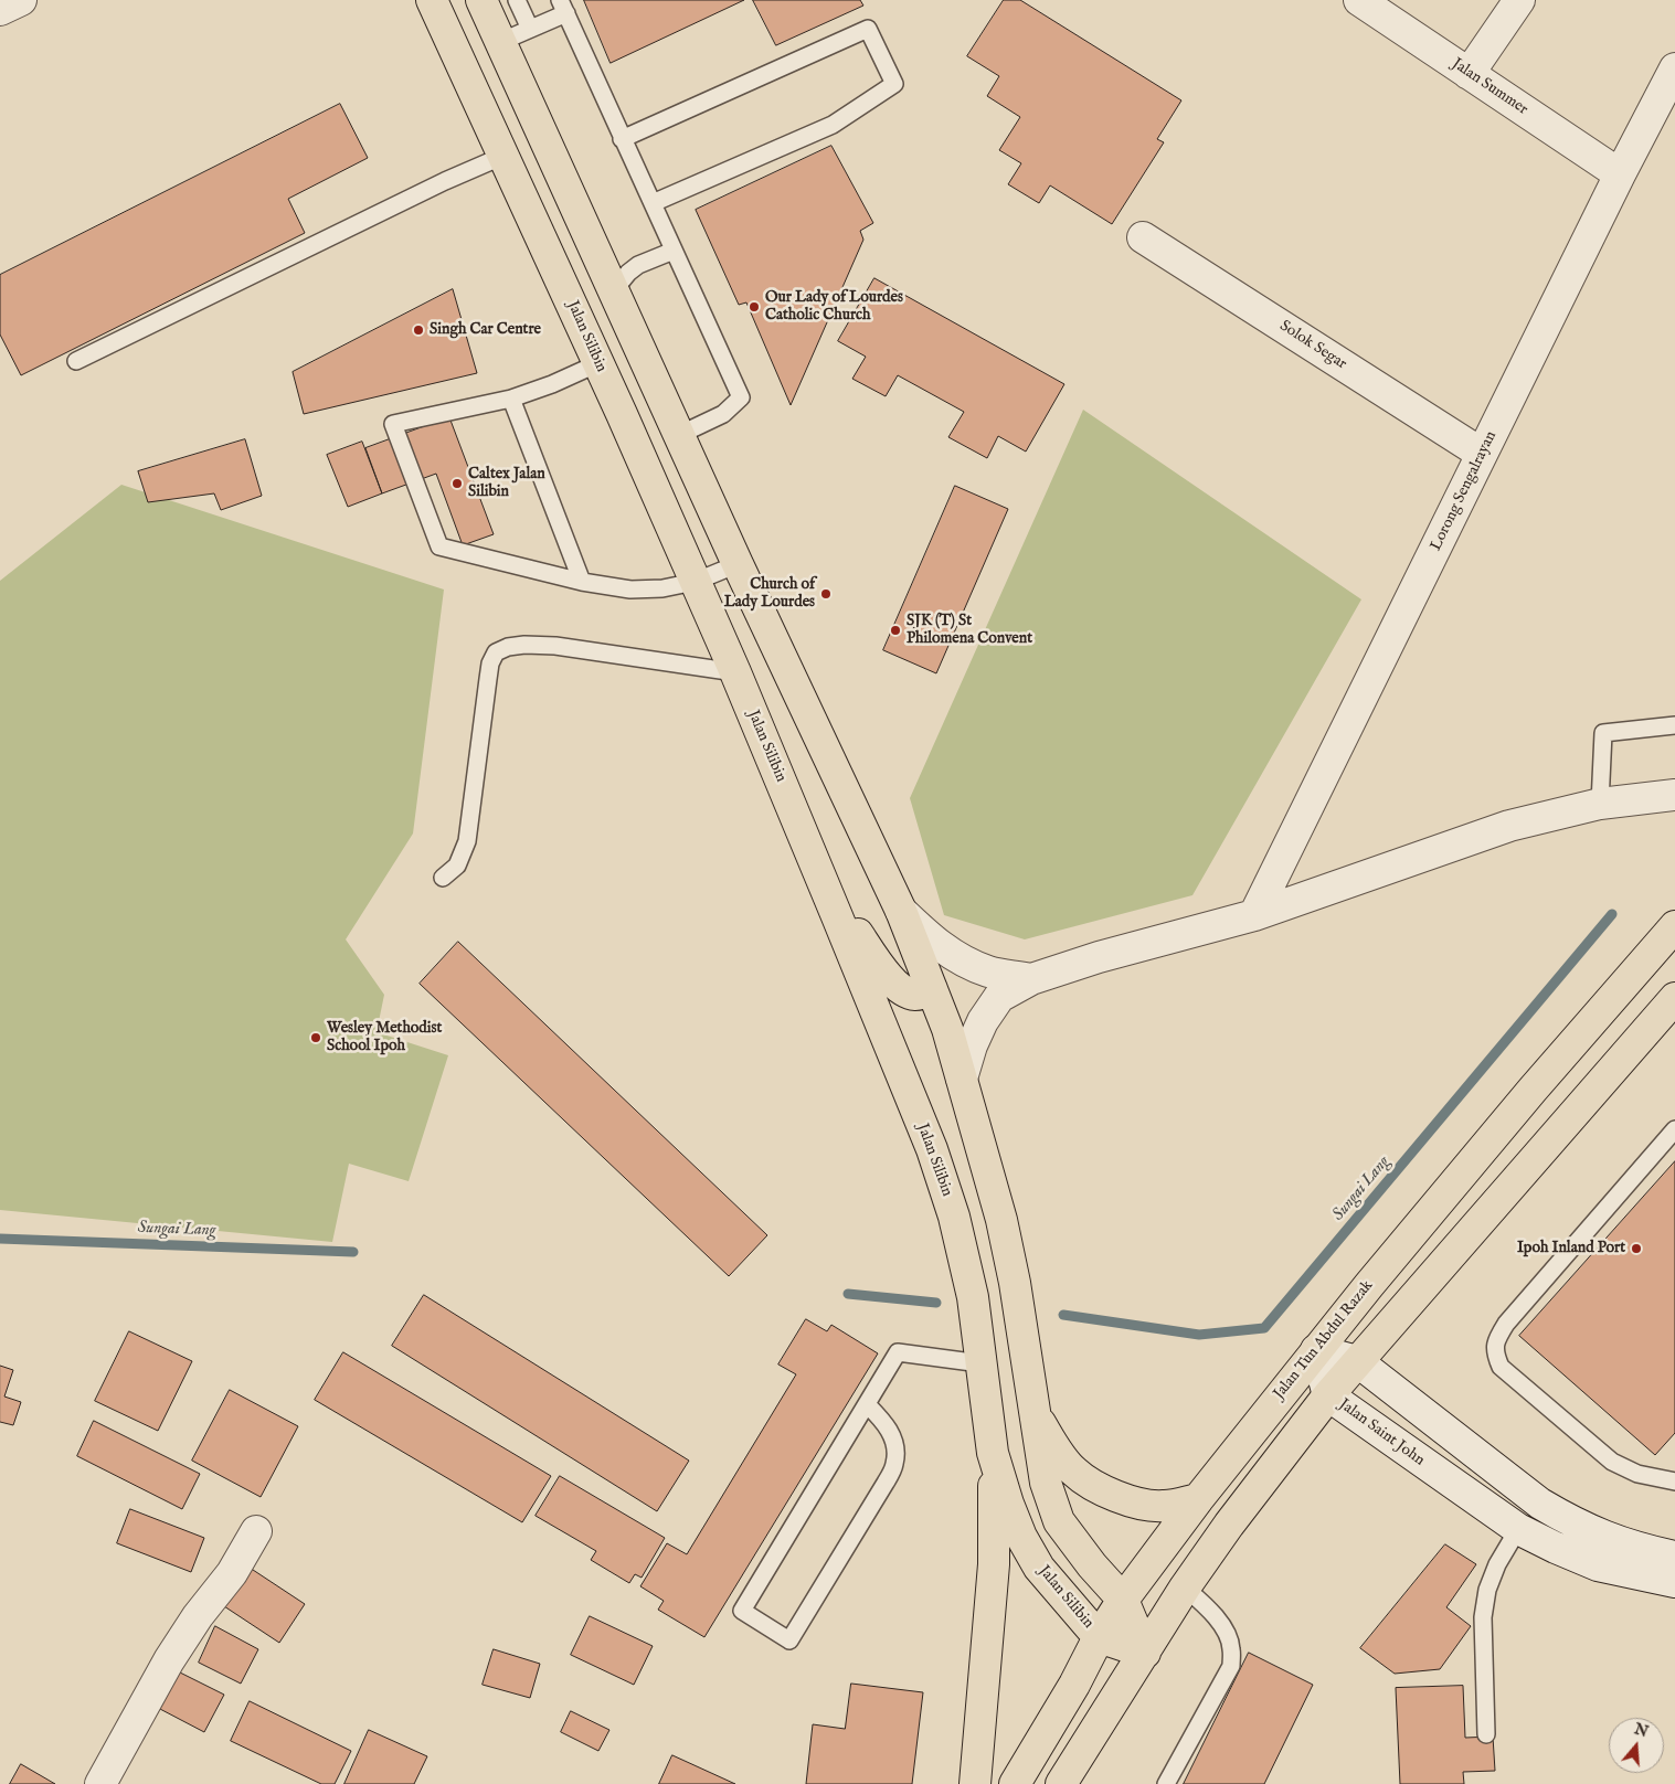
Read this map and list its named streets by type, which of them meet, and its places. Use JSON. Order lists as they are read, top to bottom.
{
  "streets": {
    "main road": ["Jalan Silibin", "Jalan Tun Abdul Razak"],
    "street": [
      "Jalan Summer",
      "Solok Segar",
      "Lorong Sengalrayan",
      "Jalan Saint John"
    ]
  },
  "crossings": [
    ["Jalan Summer", "Lorong Sengalrayan"],
    ["Jalan Silibin", "Jalan Tun Abdul Razak"],
    ["Solok Segar", "Lorong Sengalrayan"],
    ["Jalan Tun Abdul Razak", "Jalan Saint John"]
  ],
  "water": ["Sungai Lang"],
  "places": [
    "Our Lady of Lourdes Catholic Church",
    "Singh Car Centre",
    "Caltex Jalan Silibin",
    "Church of Lady Lourdes",
    "SJK (T) St Philomena Convent",
    "Wesley Methodist School Ipoh",
    "Ipoh Inland Port"
  ],
  "north": "top"
}
